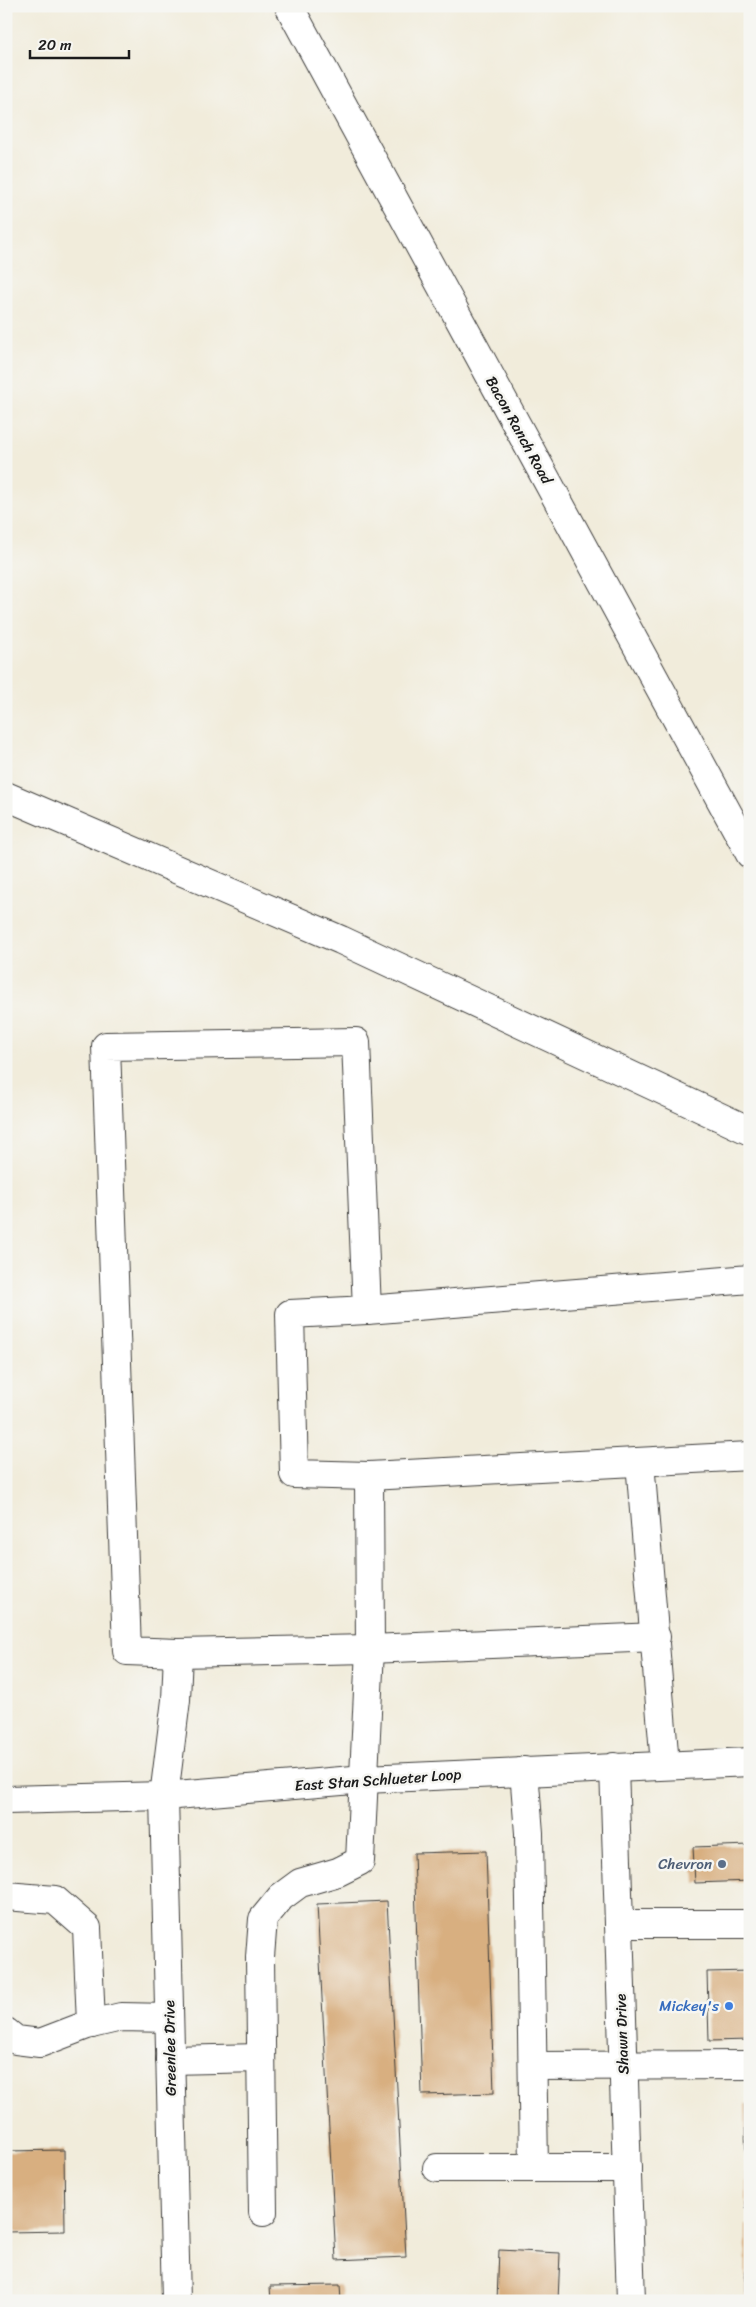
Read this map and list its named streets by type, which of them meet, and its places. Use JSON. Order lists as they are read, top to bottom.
{
  "streets": {
    "street": [
      "Bacon Ranch Road",
      "East Stan Schlueter Loop",
      "Shawn Drive",
      "Greenlee Drive"
    ]
  },
  "crossings": [
    ["East Stan Schlueter Loop", "Shawn Drive"],
    ["East Stan Schlueter Loop", "Greenlee Drive"]
  ],
  "places": ["Chevron", "Mickey's"],
  "scale_bar": "20 m"
}
